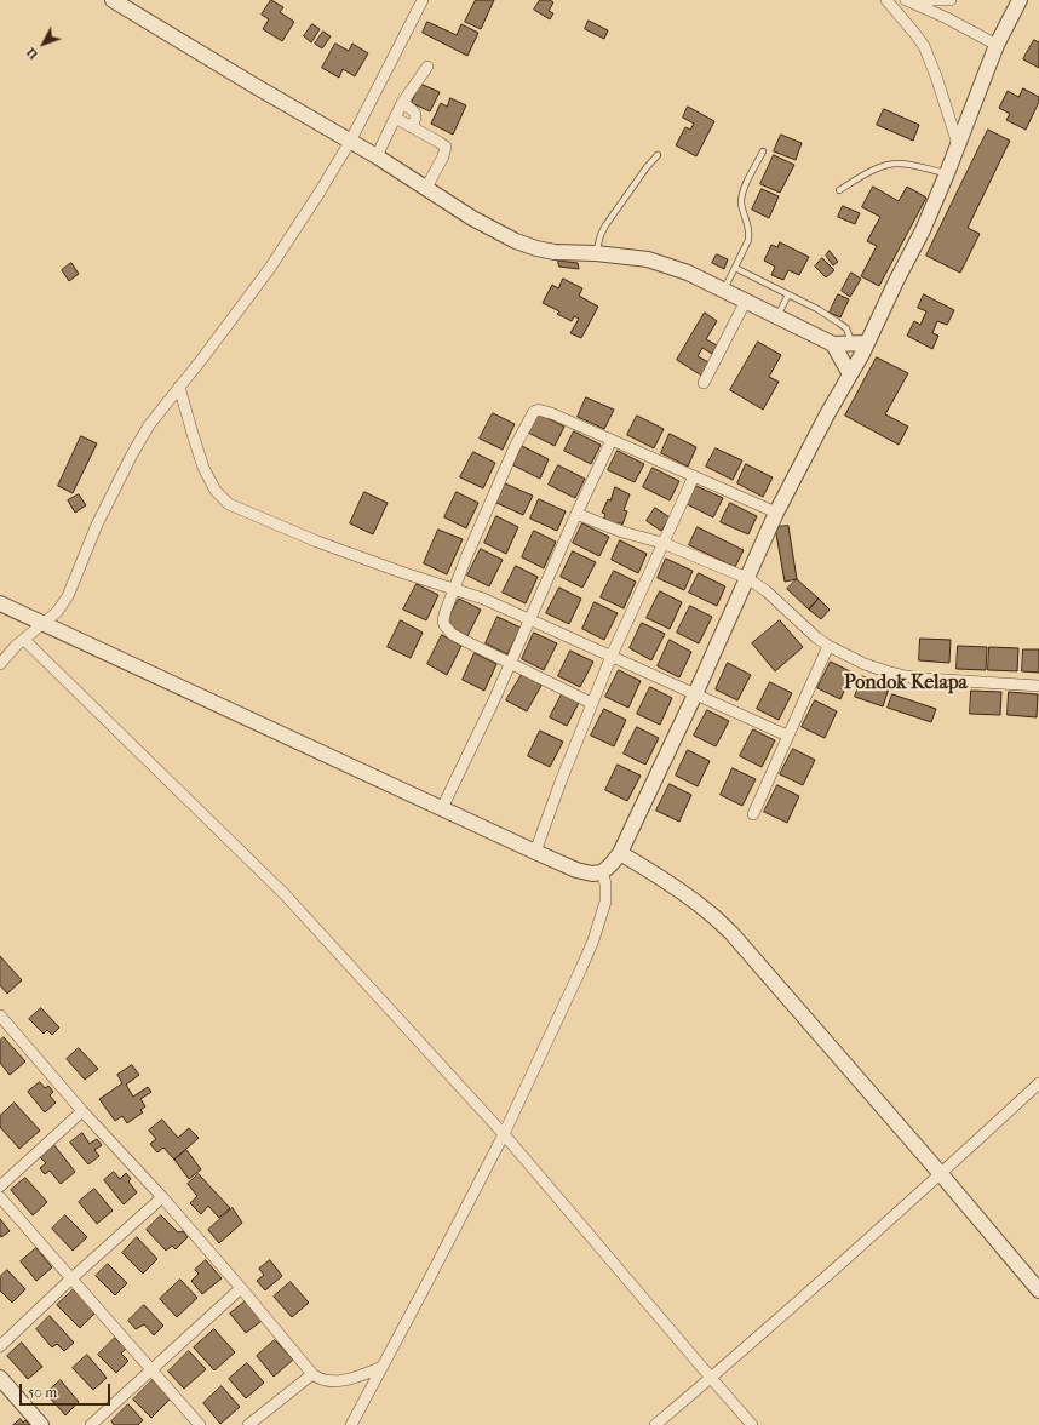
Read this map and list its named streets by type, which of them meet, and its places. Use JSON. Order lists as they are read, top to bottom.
{
  "districts": ["Pondok Kelapa"],
  "scale_bar": "50 m",
  "north": "bottom left"
}
